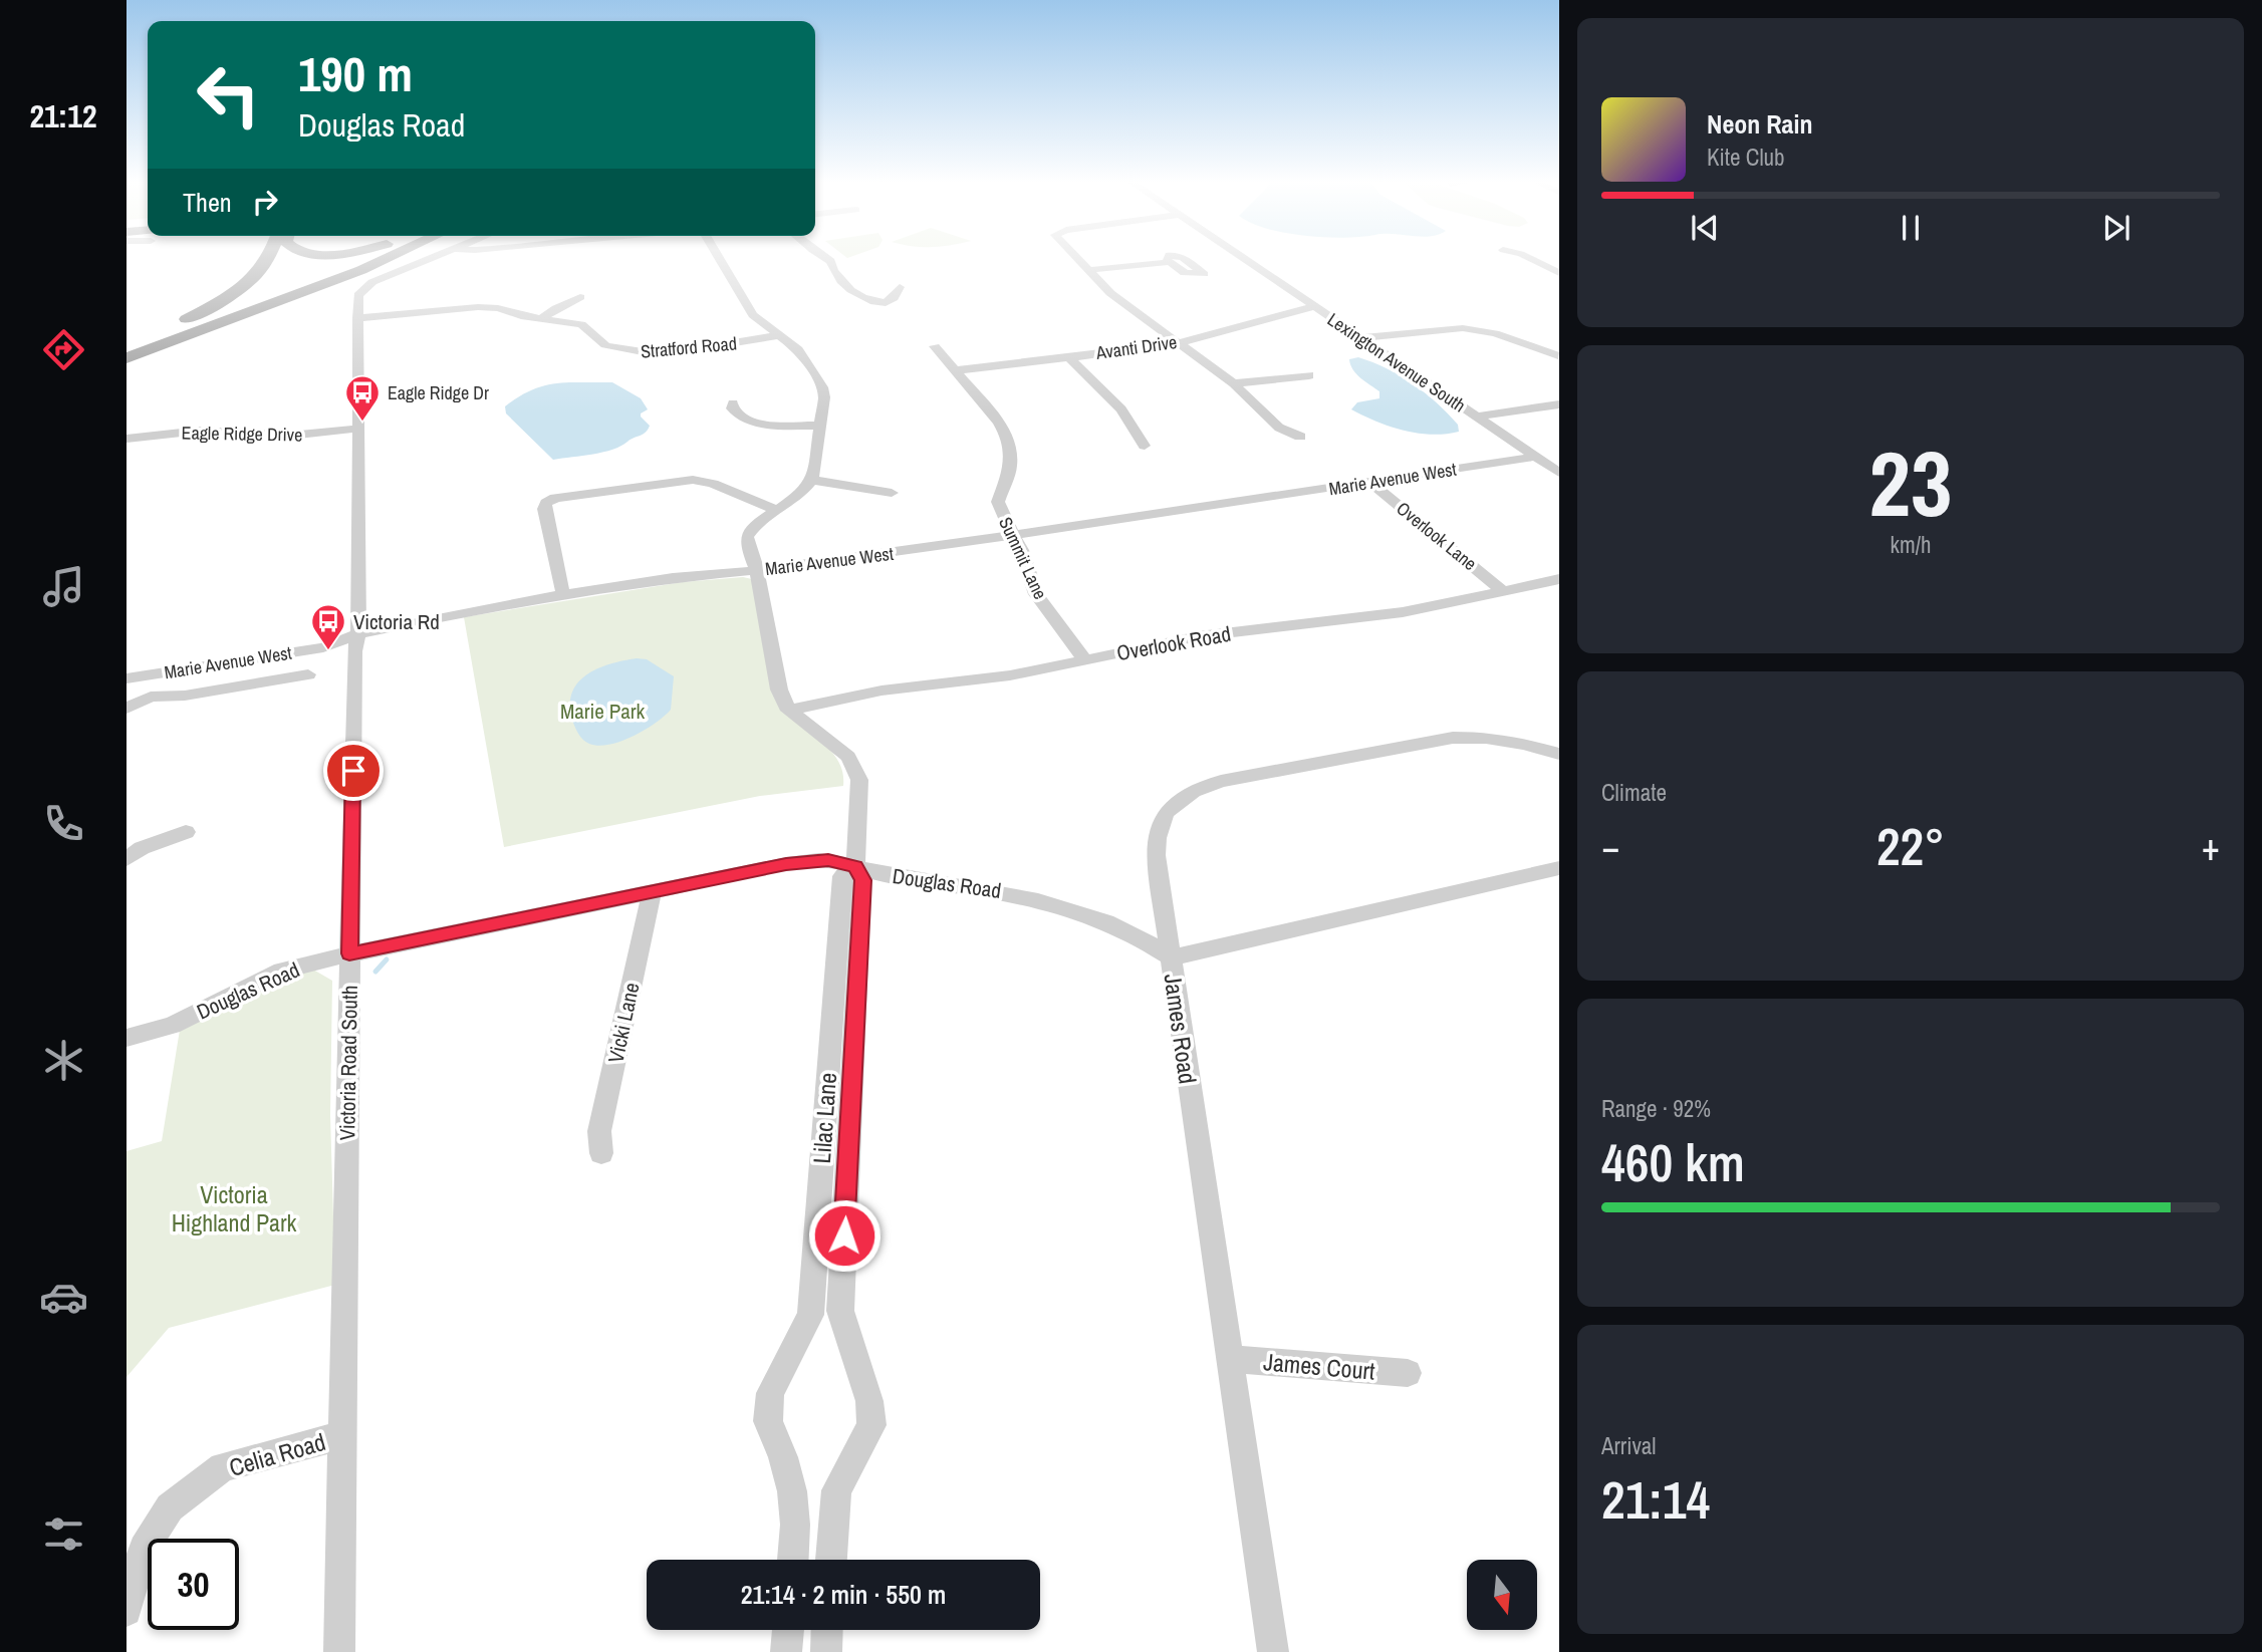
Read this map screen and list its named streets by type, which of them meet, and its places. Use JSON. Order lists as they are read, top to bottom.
{
  "streets": {
    "street": [
      "Stratford Road",
      "Avanti Drive",
      "Lexington Avenue South",
      "Eagle Ridge Drive",
      "Marie Avenue West",
      "Overlook Lane",
      "Summit Lane",
      "Overlook Road",
      "Douglas Road",
      "Vicki Lane",
      "James Road",
      "Victoria Road South",
      "Lilac Lane",
      "James Court",
      "Celia Road"
    ]
  },
  "crossings": [
    ["Stratford Road", "Victoria Road South"],
    ["Avanti Drive", "Lexington Avenue South"],
    ["Avanti Drive", "Summit Lane"],
    ["Lexington Avenue South", "Marie Avenue West"],
    ["Eagle Ridge Drive", "Victoria Road South"],
    ["Marie Avenue West", "Overlook Lane"],
    ["Marie Avenue West", "Summit Lane"],
    ["Marie Avenue West", "Victoria Road South"],
    ["Overlook Lane", "Overlook Road"],
    ["Summit Lane", "Overlook Road"],
    ["Overlook Road", "Lilac Lane"],
    ["Douglas Road", "Vicki Lane"],
    ["Douglas Road", "James Road"],
    ["Douglas Road", "Victoria Road South"],
    ["Douglas Road", "Lilac Lane"],
    ["James Road", "James Court"],
    ["Victoria Road South", "Celia Road"]
  ],
  "parks": ["Marie Park", "Victoria Highland Park"],
  "places": {
    "bus stop": ["Eagle Ridge Dr", "Victoria Rd"]
  },
  "north": "bottom",
  "page": {
    "tabs": "21:12",
    "turn": ["190 m", "Douglas Road"],
    "song": ["Neon Rain", "Kite Club"],
    "then": "Then",
    "tile": [
      ["23", "km/h"],
      "Climate",
      ["Range · 92%", "460 km"],
      ["Arrival", "21:14"]
    ],
    "heat": ["−", "22°", "+"],
    "limit": "30",
    "trip": "21:14 · 2 min · 550 m"
  }
}
